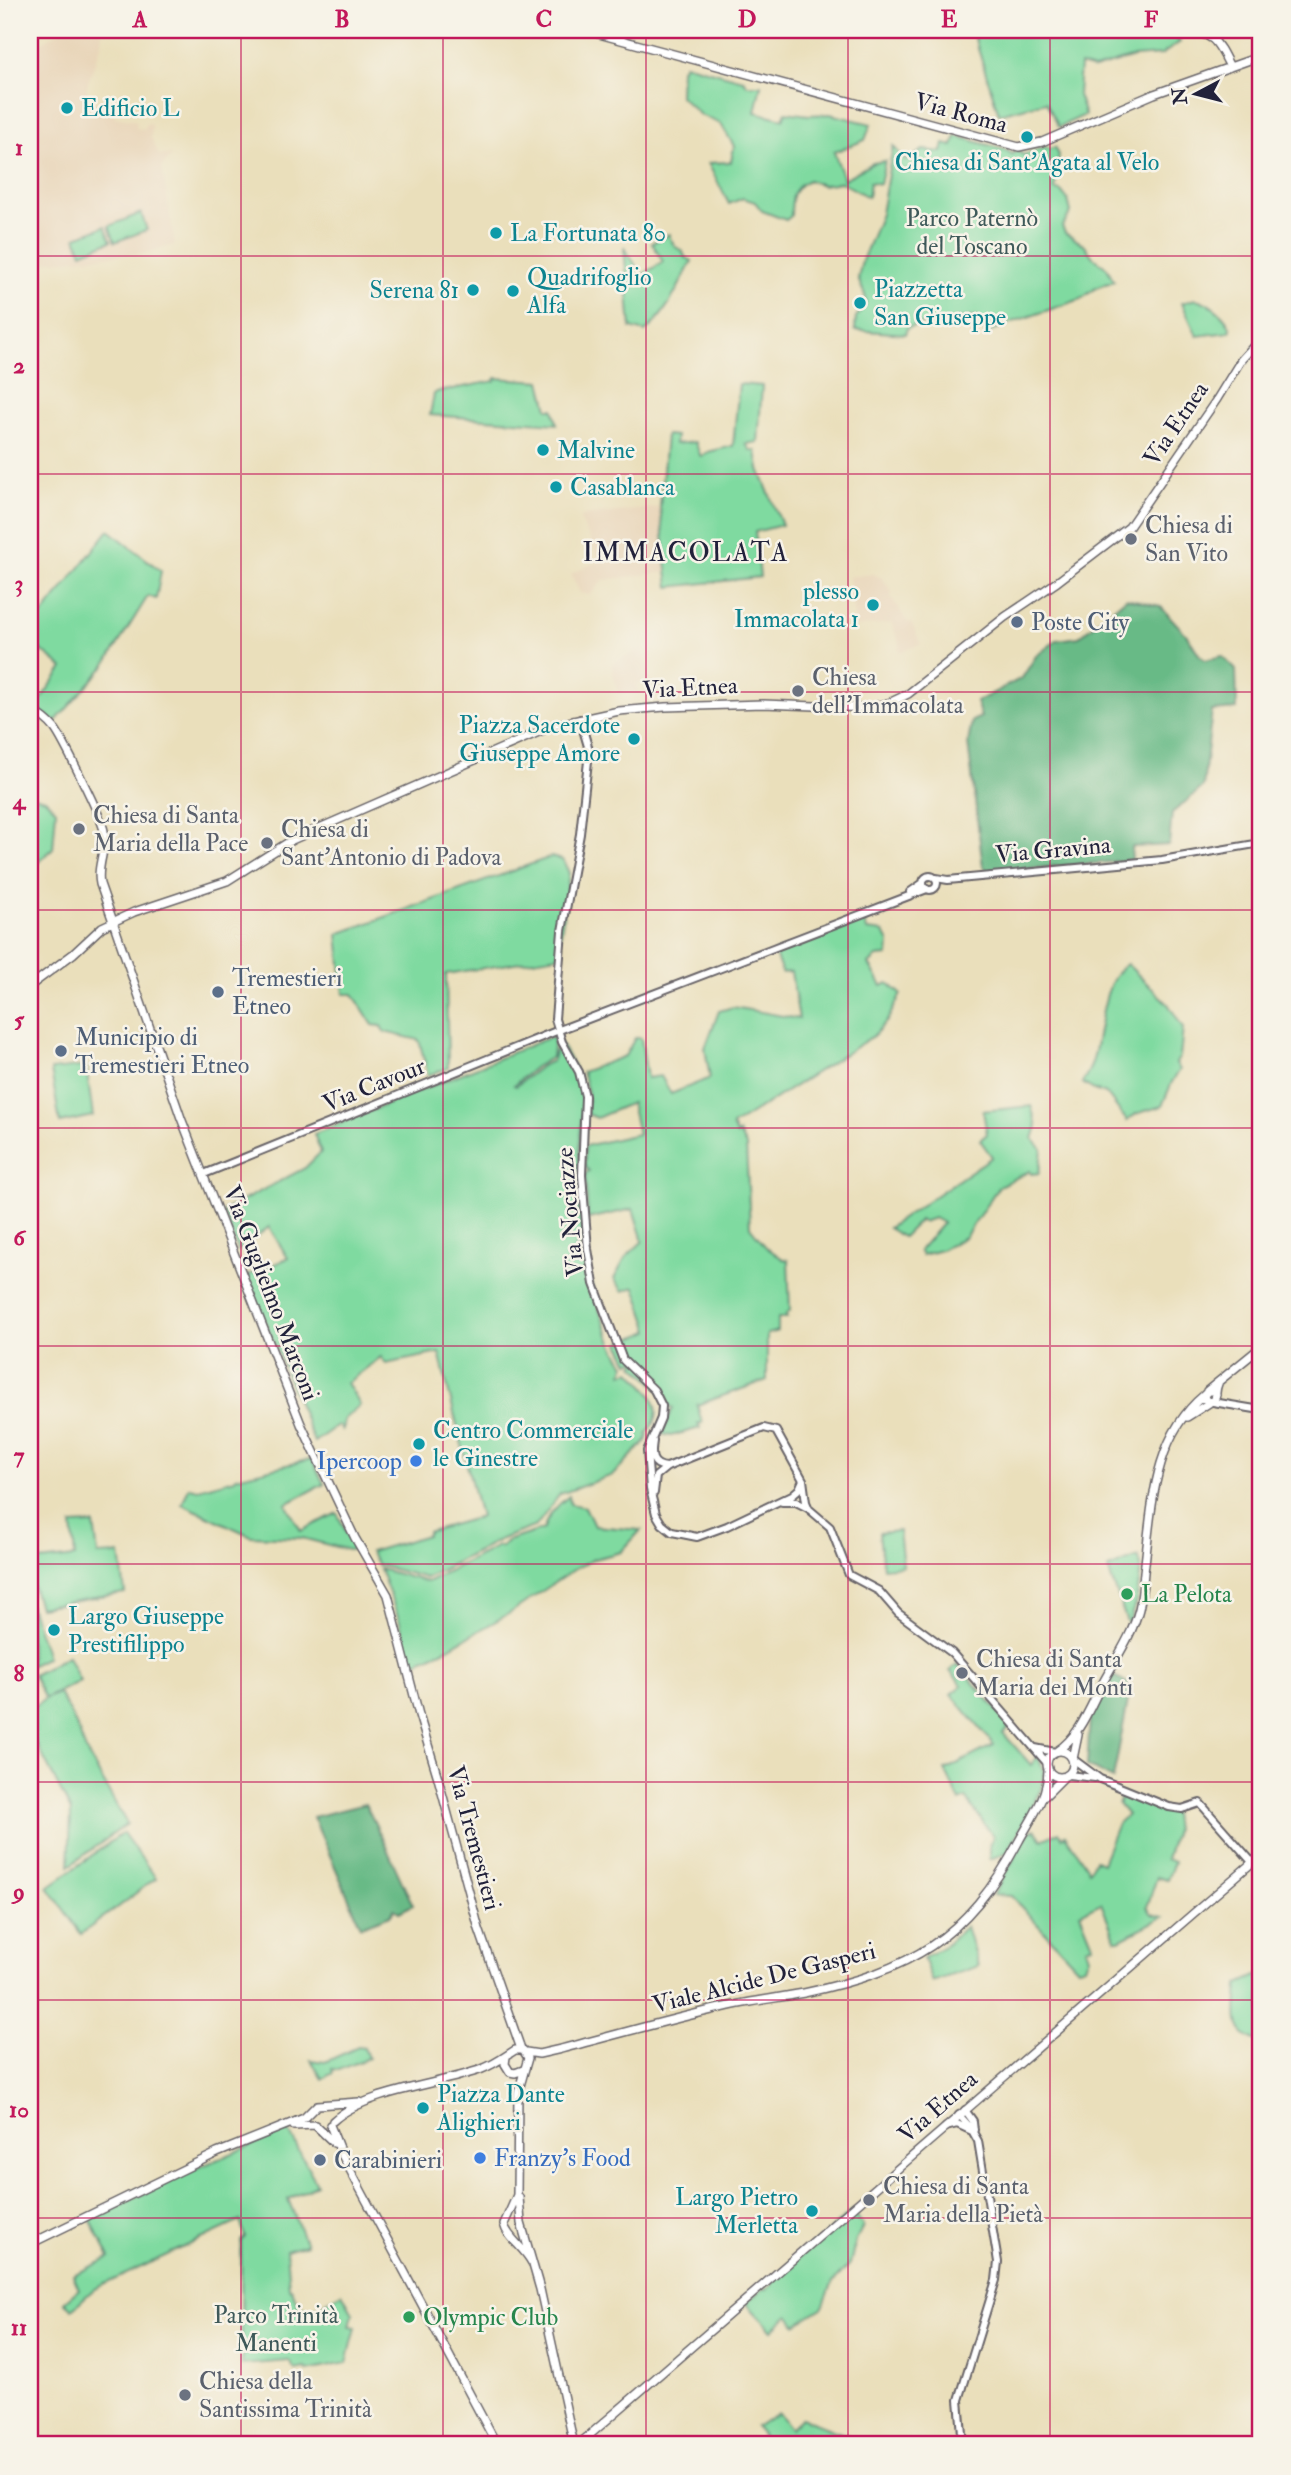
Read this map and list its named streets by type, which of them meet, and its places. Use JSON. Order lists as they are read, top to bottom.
{
  "streets": {
    "main road": [
      "Via Roma",
      "Via Etnea",
      "Via Guglielmo Marconi",
      "Via Tremestieri",
      "Viale Alcide De Gasperi"
    ],
    "street": ["Via Gravina", "Via Cavour", "Via Nociazze"]
  },
  "crossings": [
    ["Via Etnea", "Via Nociazze"],
    ["Via Etnea", "Via Guglielmo Marconi"],
    ["Via Cavour", "Via Nociazze"],
    ["Via Cavour", "Via Guglielmo Marconi"],
    ["Via Guglielmo Marconi", "Via Tremestieri"]
  ],
  "districts": ["IMMACOLATA"],
  "parks": ["Parco Paternò del Toscano", "Parco Trinità Manenti"],
  "places": [
    "Edificio L",
    "Chiesa di Sant'Agata al Velo",
    "La Fortunata 80",
    "Serena 81",
    "Quadrifoglio Alfa",
    "Piazzetta San Giuseppe",
    "Malvine",
    "Casablanca",
    "Chiesa di San Vito",
    "plesso Immacolata 1",
    "Poste City",
    "Chiesa dell'Immacolata",
    "Piazza Sacerdote Giuseppe Amore",
    "Chiesa di Santa Maria della Pace",
    "Chiesa di Sant'Antonio di Padova",
    "Tremestieri Etneo",
    "Municipio di Tremestieri Etneo",
    "Centro Commerciale le Ginestre",
    "Ipercoop",
    "La Pelota",
    "Largo Giuseppe Prestifilippo",
    "Chiesa di Santa Maria dei Monti",
    "Piazza Dante Alighieri",
    "Franzy's Food",
    "Carabinieri",
    "Chiesa di Santa Maria della Pietà",
    "Largo Pietro Merletta",
    "Olympic Club",
    "Chiesa della Santissima Trinità"
  ],
  "north": "left",
  "grid": {
    "columns": [
      "A",
      "B",
      "C",
      "D",
      "E",
      "F"
    ],
    "rows": [
      "1",
      "2",
      "3",
      "4",
      "5",
      "6",
      "7",
      "8",
      "9",
      "10",
      "11"
    ]
  }
}
